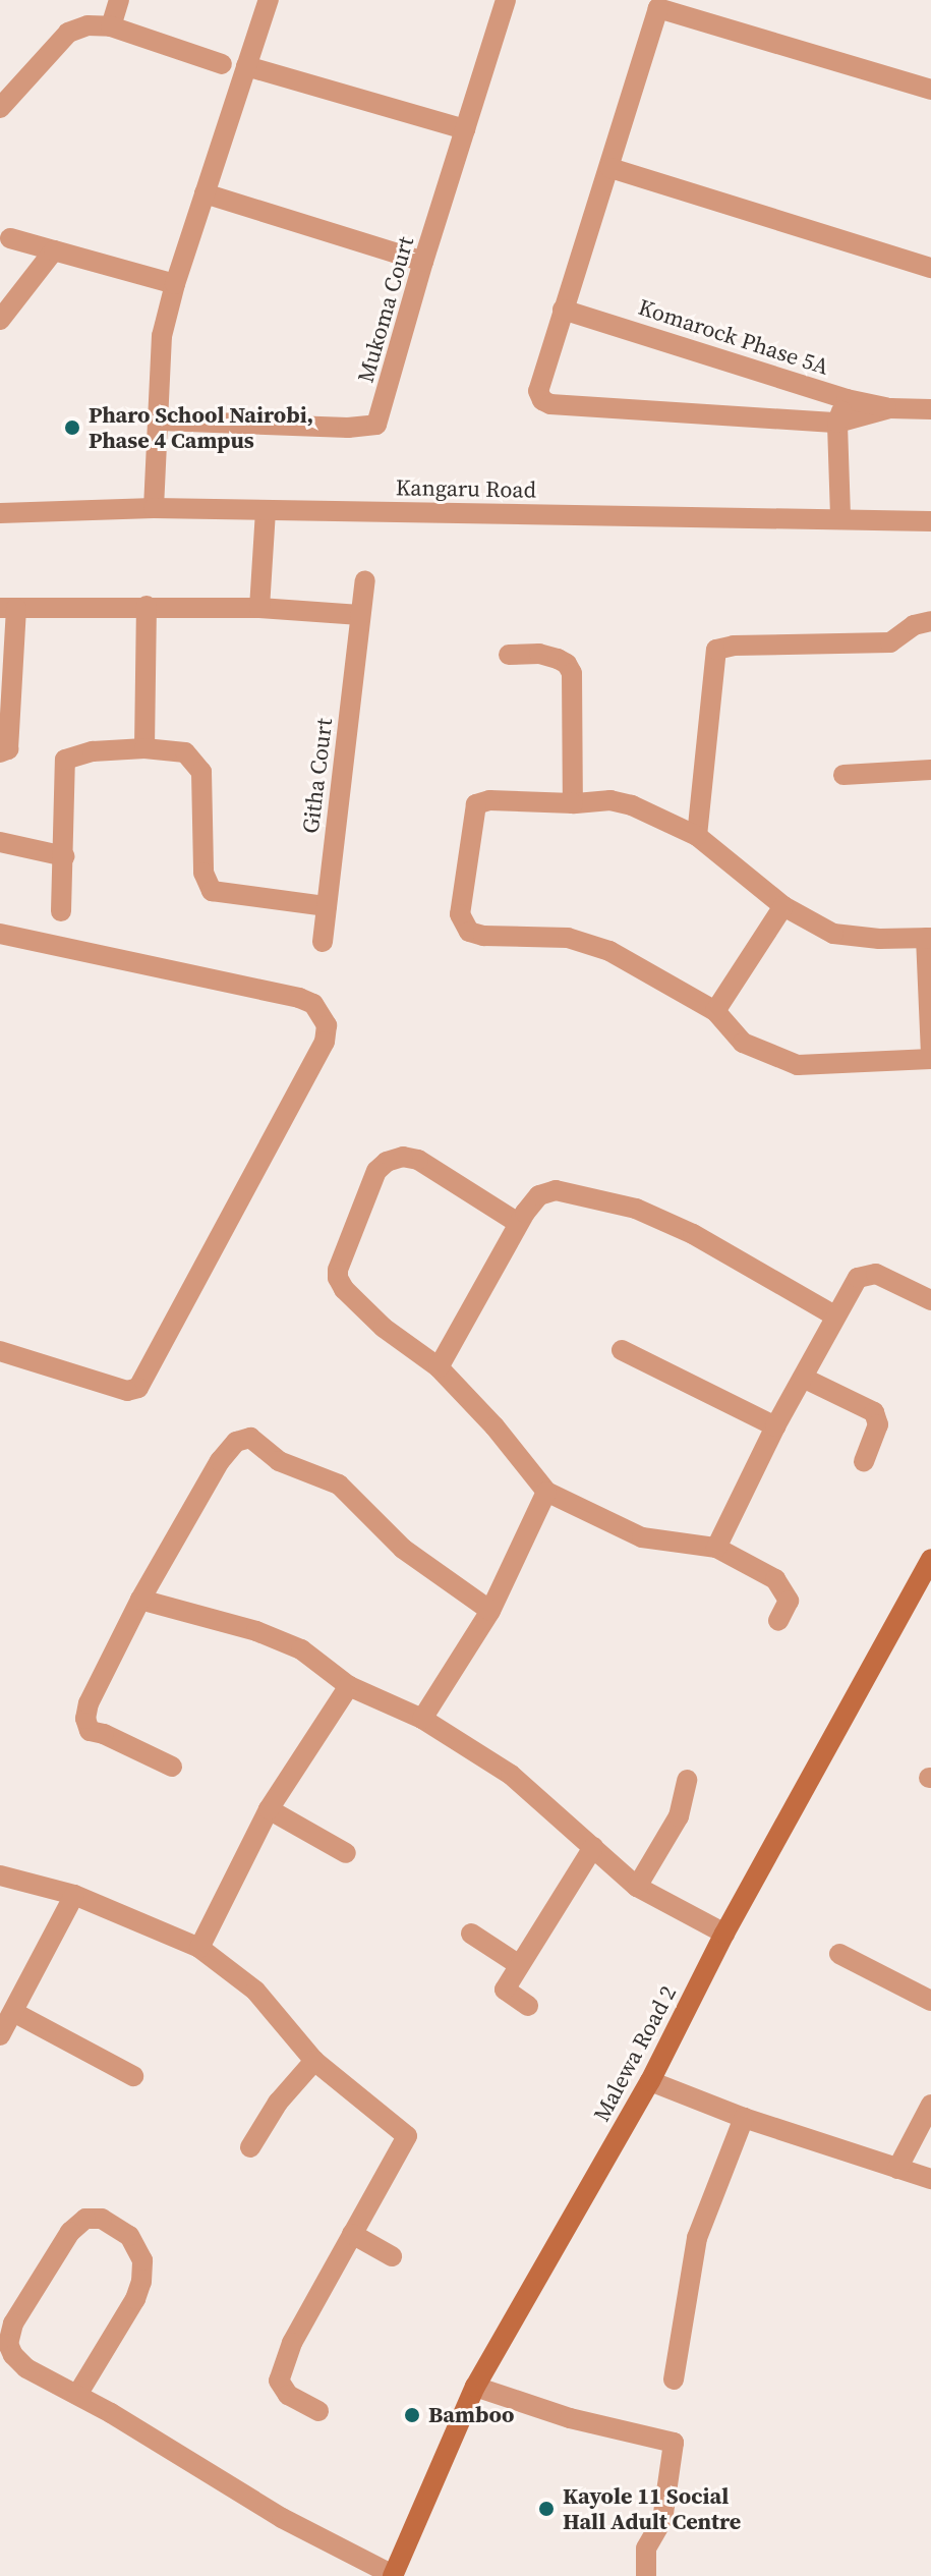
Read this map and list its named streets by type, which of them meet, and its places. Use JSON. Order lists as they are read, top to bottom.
{
  "streets": {
    "main road": ["Malewa Road 2"],
    "street": [
      "Mukoma Court",
      "Komarock Phase 5A",
      "Kangaru Road",
      "Githa Court"
    ]
  },
  "places": ["Pharo School Nairobi, Phase 4 Campus", "Bamboo", "Kayole 11 Social Hall Adult Centre"]
}
